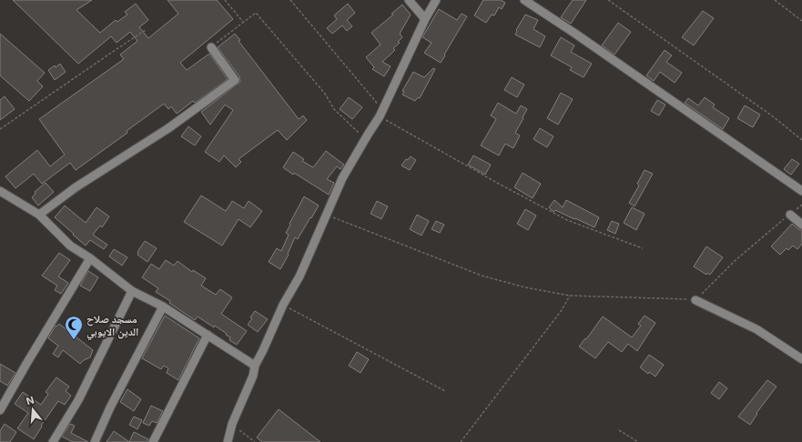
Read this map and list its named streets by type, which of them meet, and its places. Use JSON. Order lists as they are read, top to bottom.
{
  "places": {
    "mosque": ["مسجد صلاح الدين الايوبي"]
  },
  "north": "top"
}
